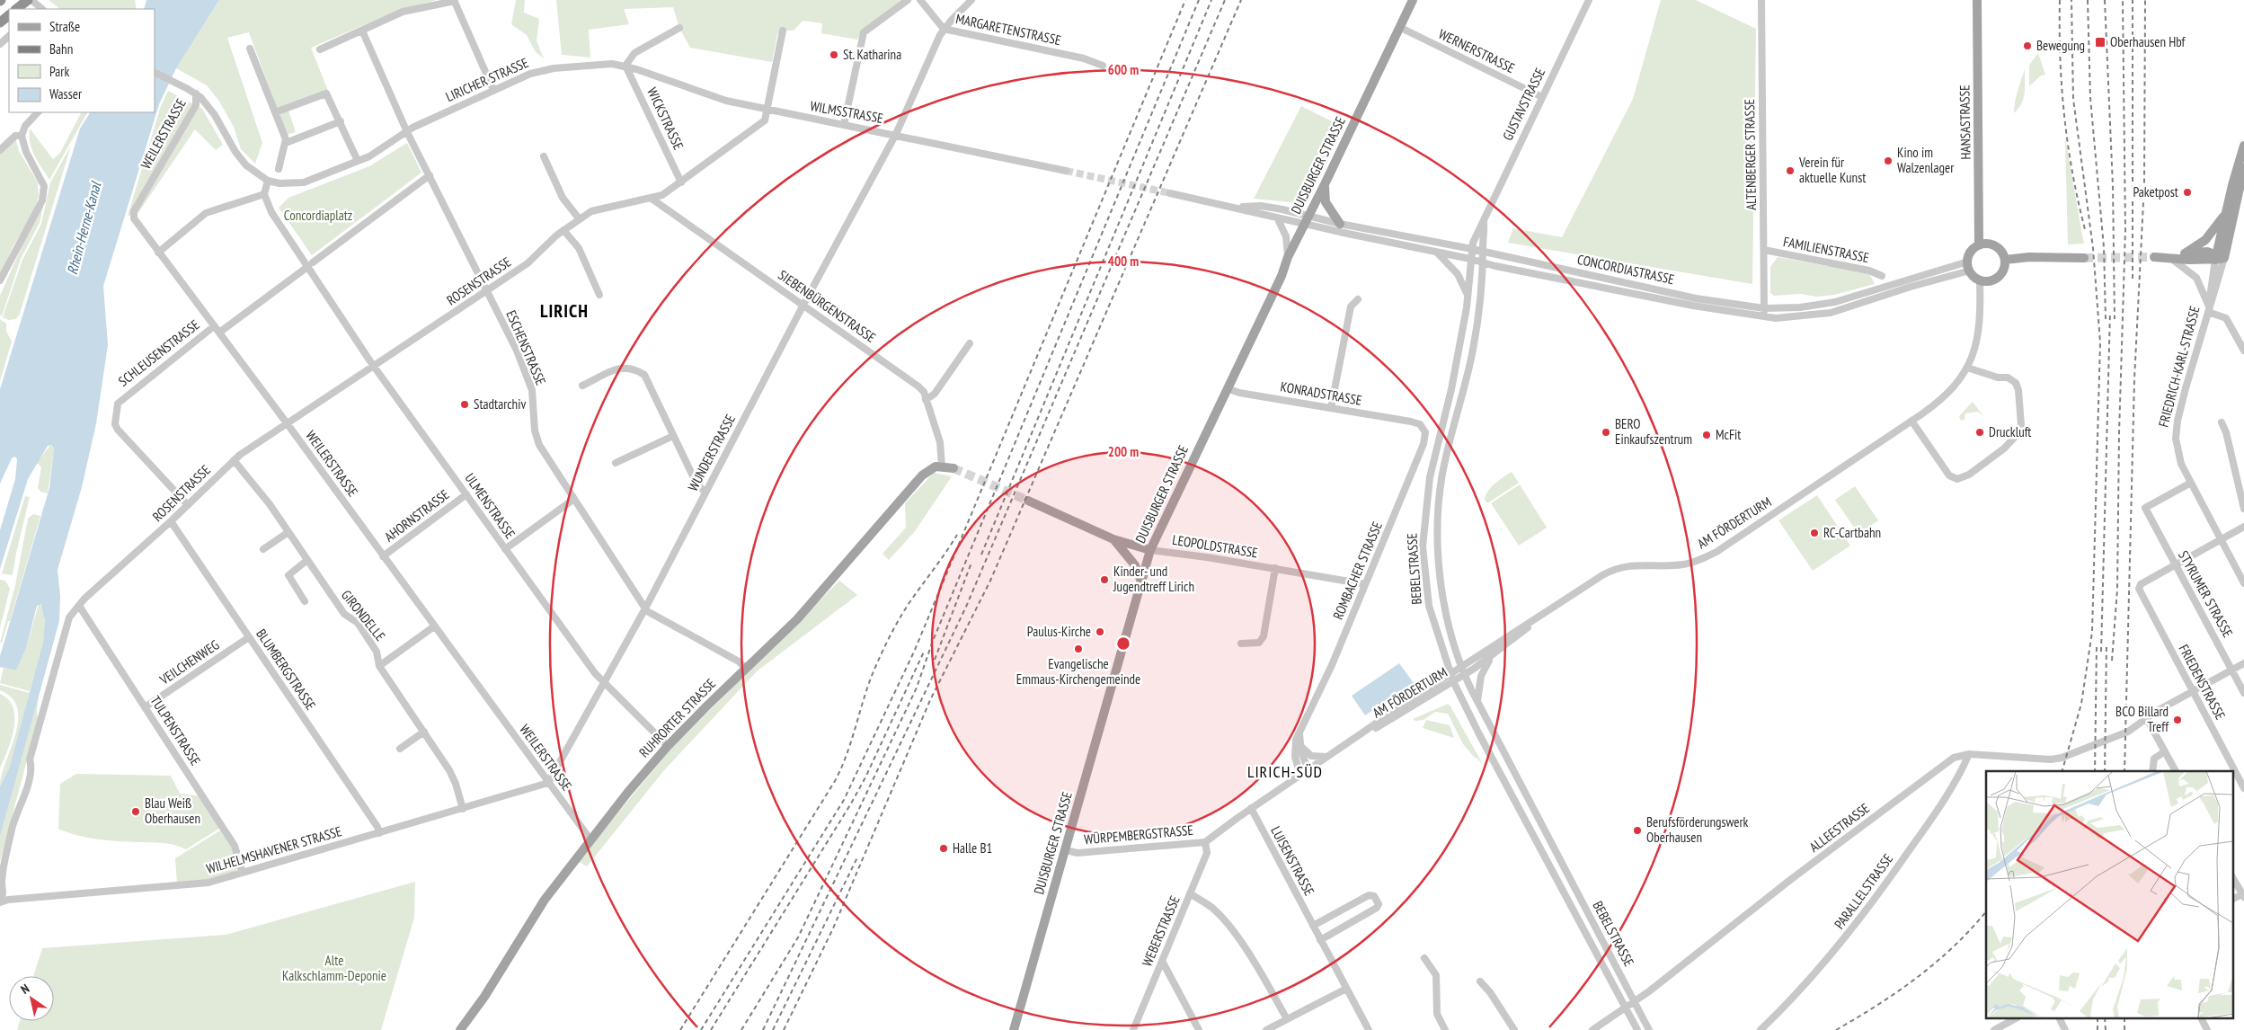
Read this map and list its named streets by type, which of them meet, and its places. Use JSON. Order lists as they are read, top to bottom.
{
  "streets": {
    "main road": [
      "HANSASTRASSE",
      "DUISBURGER STRASSE",
      "FRIEDRICH-KARL-STRASSE",
      "RUHRORTER STRASSE"
    ],
    "street": [
      "MARGARETENSTRASSE",
      "WERNERSTRASSE",
      "LIRICHER STRASSE",
      "GUSTAVSTRASSE",
      "WILMSSTRASSE",
      "WICKSTRASSE",
      "WEILERSTRASSE",
      "ALTENBERGER STRASSE",
      "FAMILIENSTRASSE",
      "CONCORDIASTRASSE",
      "ROSENSTRASSE",
      "SIEBENBÜRGENSTRASSE",
      "ESCHENSTRASSE",
      "SCHLEUSENSTRASSE",
      "KONRADSTRASSE",
      "WUNDERSTRASSE",
      "ULMENSTRASSE",
      "AHORNSTRASSE",
      "AM FÖRDERTURM",
      "LEOPOLDSTRASSE",
      "BEBELSTRASSE",
      "ROMBACHER STRASSE",
      "STYRUMER STRASSE",
      "GIRONDELLE",
      "VEILCHENWEG",
      "BLUMBERGSTRASSE",
      "FRIEDENSTRASSE",
      "TULPENSTRASSE",
      "ALLEESTRASSE",
      "WÜRPEMBERGSTRASSE",
      "WILHELMSHAVENER STRASSE",
      "LUISENSTRASSE",
      "PARALLELSTRASSE",
      "WEBERSTRASSE"
    ]
  },
  "crossings": [
    ["MARGARETENSTRASSE", "WUNDERSTRASSE"],
    ["WERNERSTRASSE", "GUSTAVSTRASSE"],
    ["WERNERSTRASSE", "DUISBURGER STRASSE"],
    ["LIRICHER STRASSE", "WILMSSTRASSE"],
    ["LIRICHER STRASSE", "WICKSTRASSE"],
    ["LIRICHER STRASSE", "ESCHENSTRASSE"],
    ["GUSTAVSTRASSE", "CONCORDIASTRASSE"],
    ["WILMSSTRASSE", "WICKSTRASSE"],
    ["WILMSSTRASSE", "ROSENSTRASSE"],
    ["WILMSSTRASSE", "WUNDERSTRASSE"],
    ["WICKSTRASSE", "ROSENSTRASSE"],
    ["HANSASTRASSE", "CONCORDIASTRASSE"],
    ["HANSASTRASSE", "AM FÖRDERTURM"],
    ["WEILERSTRASSE", "ROSENSTRASSE"],
    ["WEILERSTRASSE", "SCHLEUSENSTRASSE"],
    ["WEILERSTRASSE", "WUNDERSTRASSE"],
    ["WEILERSTRASSE", "AHORNSTRASSE"],
    ["WEILERSTRASSE", "GIRONDELLE"],
    ["WEILERSTRASSE", "RUHRORTER STRASSE"],
    ["WEILERSTRASSE", "WILHELMSHAVENER STRASSE"],
    ["ALTENBERGER STRASSE", "FAMILIENSTRASSE"],
    ["ALTENBERGER STRASSE", "CONCORDIASTRASSE"],
    ["DUISBURGER STRASSE", "CONCORDIASTRASSE"],
    ["DUISBURGER STRASSE", "KONRADSTRASSE"],
    ["DUISBURGER STRASSE", "LEOPOLDSTRASSE"],
    ["DUISBURGER STRASSE", "WÜRPEMBERGSTRASSE"],
    ["CONCORDIASTRASSE", "AM FÖRDERTURM"],
    ["CONCORDIASTRASSE", "BEBELSTRASSE"],
    ["ROSENSTRASSE", "SIEBENBÜRGENSTRASSE"],
    ["ROSENSTRASSE", "ESCHENSTRASSE"],
    ["ROSENSTRASSE", "SCHLEUSENSTRASSE"],
    ["ROSENSTRASSE", "ULMENSTRASSE"],
    ["ROSENSTRASSE", "GIRONDELLE"],
    ["ROSENSTRASSE", "BLUMBERGSTRASSE"],
    ["ROSENSTRASSE", "TULPENSTRASSE"],
    ["ROSENSTRASSE", "WILHELMSHAVENER STRASSE"],
    ["SIEBENBÜRGENSTRASSE", "WUNDERSTRASSE"],
    ["SIEBENBÜRGENSTRASSE", "RUHRORTER STRASSE"],
    ["ESCHENSTRASSE", "WUNDERSTRASSE"],
    ["ESCHENSTRASSE", "RUHRORTER STRASSE"],
    ["FRIEDRICH-KARL-STRASSE", "STYRUMER STRASSE"],
    ["KONRADSTRASSE", "ROMBACHER STRASSE"],
    ["WUNDERSTRASSE", "ULMENSTRASSE"],
    ["WUNDERSTRASSE", "WILHELMSHAVENER STRASSE"],
    ["ULMENSTRASSE", "AHORNSTRASSE"],
    ["ULMENSTRASSE", "RUHRORTER STRASSE"],
    ["AM FÖRDERTURM", "BEBELSTRASSE"],
    ["AM FÖRDERTURM", "ROMBACHER STRASSE"],
    ["AM FÖRDERTURM", "WÜRPEMBERGSTRASSE"],
    ["LEOPOLDSTRASSE", "ROMBACHER STRASSE"],
    ["BEBELSTRASSE", "ALLEESTRASSE"],
    ["ROMBACHER STRASSE", "WÜRPEMBERGSTRASSE"],
    ["STYRUMER STRASSE", "FRIEDENSTRASSE"],
    ["STYRUMER STRASSE", "ALLEESTRASSE"],
    ["GIRONDELLE", "WILHELMSHAVENER STRASSE"],
    ["VEILCHENWEG", "BLUMBERGSTRASSE"],
    ["VEILCHENWEG", "TULPENSTRASSE"],
    ["BLUMBERGSTRASSE", "WILHELMSHAVENER STRASSE"],
    ["FRIEDENSTRASSE", "ALLEESTRASSE"],
    ["TULPENSTRASSE", "WILHELMSHAVENER STRASSE"],
    ["ALLEESTRASSE", "PARALLELSTRASSE"],
    ["WÜRPEMBERGSTRASSE", "LUISENSTRASSE"],
    ["WÜRPEMBERGSTRASSE", "WEBERSTRASSE"]
  ],
  "districts": ["LIRICH", "LIRICH-SÜD"],
  "water": ["Rhein-Herne-Kanal"],
  "parks": ["Concordiaplatz", "Alte Kalkschlamm-Deponie"],
  "places": {
    "transit": ["Oberhausen Hbf"],
    "other": [
      "Bewegung",
      "St. Katharina",
      "Kino im Walzenlager",
      "Verein für aktuelle Kunst",
      "Paketpost",
      "Stadtarchiv",
      "BERO Einkaufszentrum",
      "Druckluft",
      "McFit",
      "RC-Cartbahn",
      "Kinder- und Jugendtreff Lirich",
      "Paulus-Kirche",
      "Evangelische Emmaus-Kirchengemeinde",
      "BCO Billard Treff",
      "Blau Weiß Oberhausen",
      "Berufsförderungswerk Oberhausen",
      "Halle B1"
    ]
  },
  "legend": [
    "Straße",
    "Bahn",
    "Park",
    "Wasser"
  ],
  "north": "top left",
  "rings": ["600 m", "400 m", "200 m"]
}
